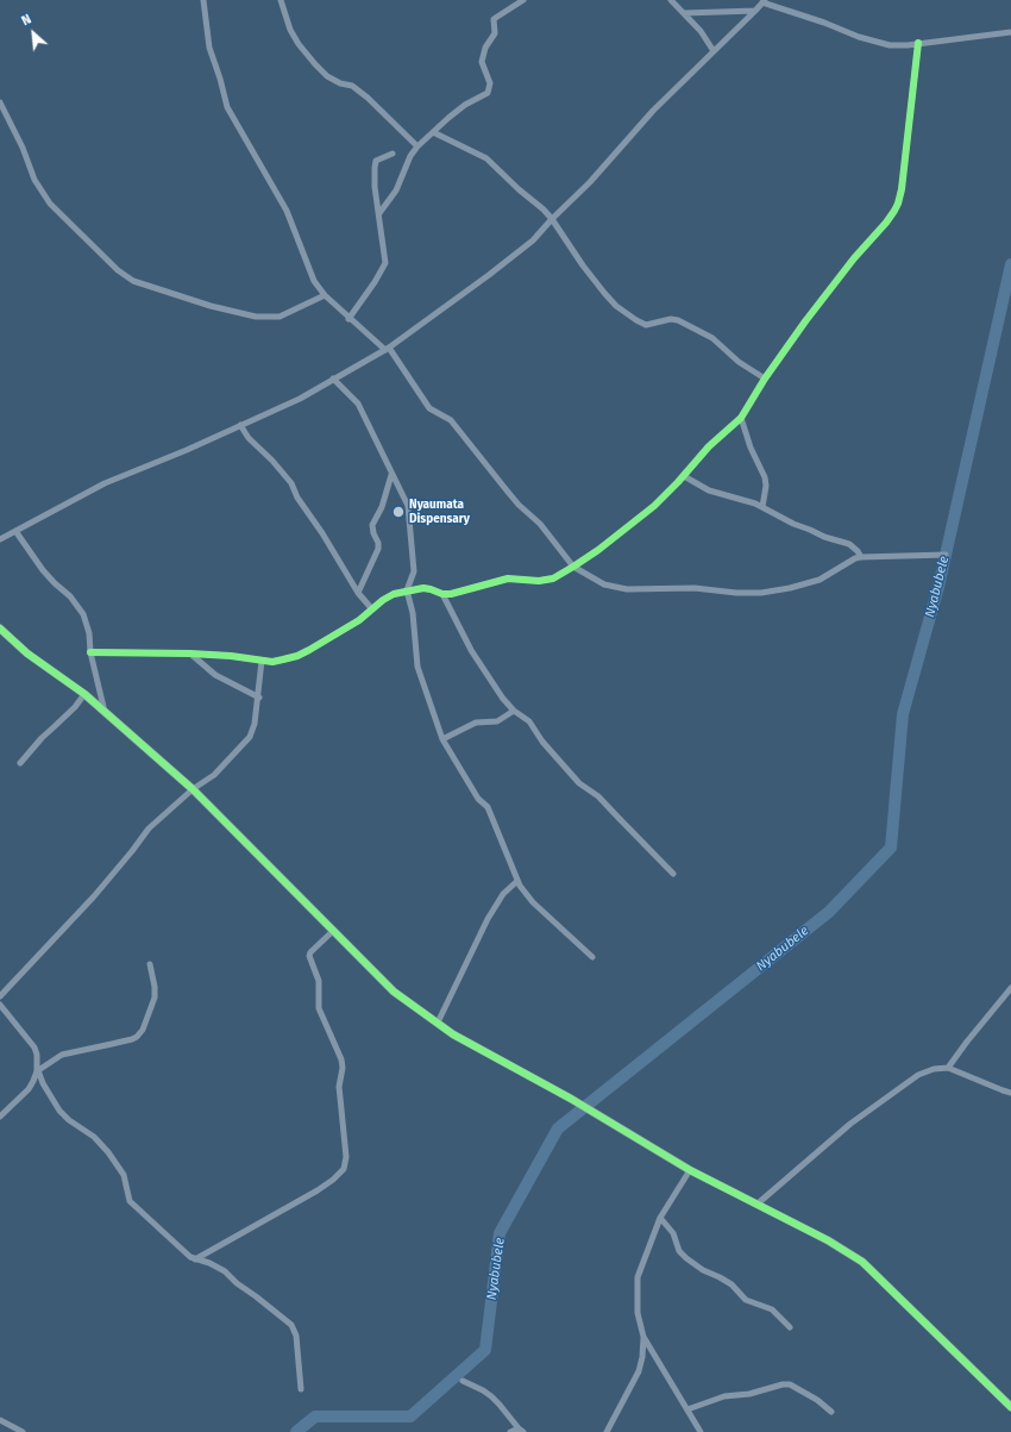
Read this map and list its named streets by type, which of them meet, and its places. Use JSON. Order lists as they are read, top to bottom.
{
  "water": ["Nyabubele"],
  "places": ["Nyaumata Dispensary"],
  "north": "top left"
}
